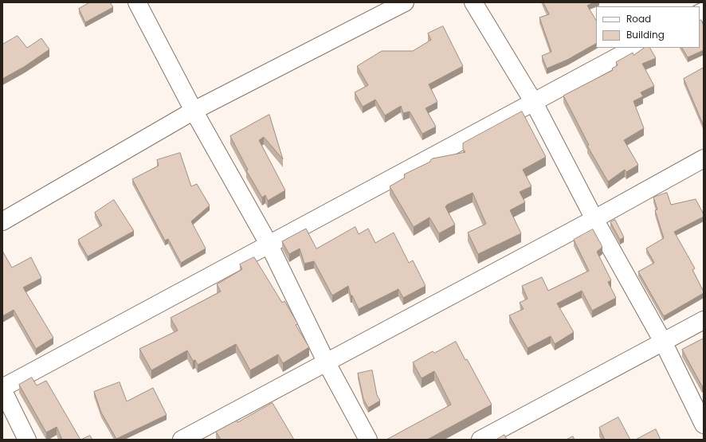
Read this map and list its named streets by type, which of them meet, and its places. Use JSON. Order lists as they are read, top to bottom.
{
  "legend": ["Road", "Building"]
}
